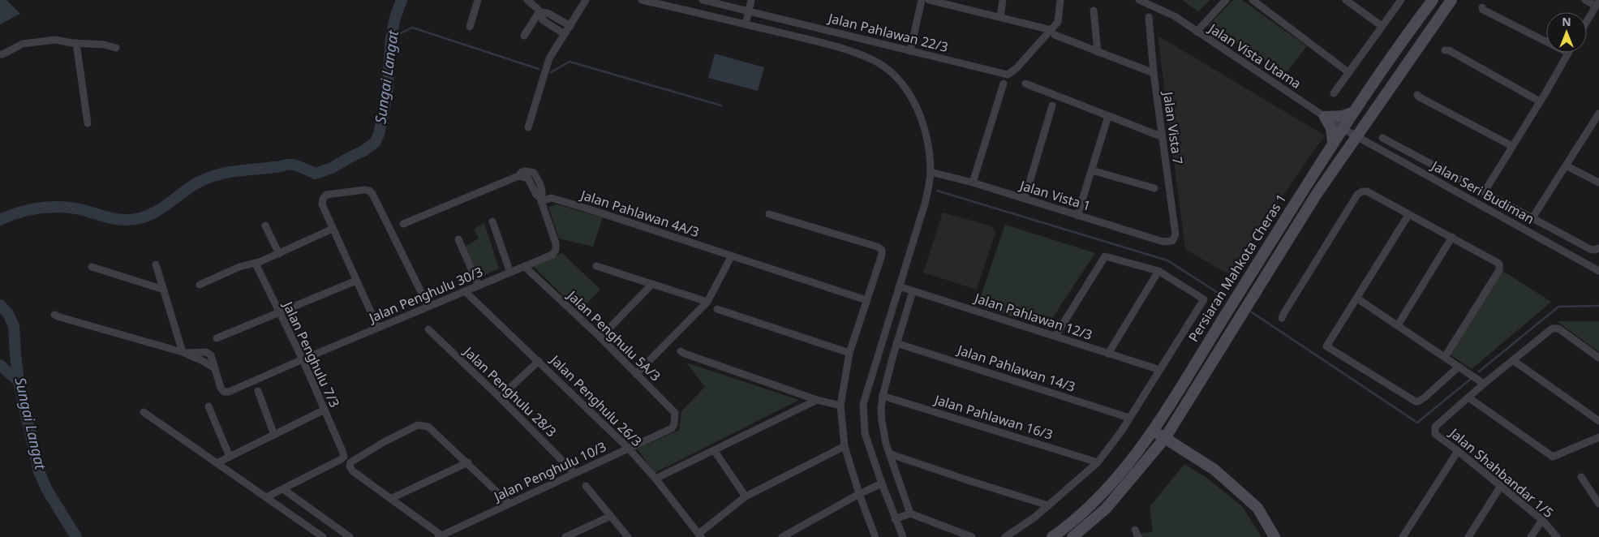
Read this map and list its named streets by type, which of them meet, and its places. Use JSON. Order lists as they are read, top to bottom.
{
  "streets": {
    "main road": ["Persiaran Mahkota Cheras 1"],
    "street": [
      "Jalan Pahlawan 22/3",
      "Jalan Vista Utama",
      "Jalan Vista 7",
      "Jalan Seri Budiman",
      "Jalan Vista 1",
      "Jalan Pahlawan 4A/3",
      "Jalan Penghulu 30/3",
      "Jalan Pahlawan 12/3",
      "Jalan Penghulu 5A/3",
      "Jalan Penghulu 7/3",
      "Jalan Pahlawan 14/3",
      "Jalan Penghulu 28/3",
      "Jalan Penghulu 26/3",
      "Jalan Pahlawan 16/3",
      "Jalan Penghulu 10/3",
      "Jalan Shahbandar 1/5"
    ]
  },
  "crossings": [
    ["Jalan Vista Utama", "Jalan Seri Budiman"],
    ["Jalan Vista Utama", "Persiaran Mahkota Cheras 1"],
    ["Jalan Vista 7", "Jalan Vista 1"],
    ["Jalan Pahlawan 4A/3", "Jalan Penghulu 30/3"],
    ["Jalan Penghulu 30/3", "Jalan Penghulu 5A/3"],
    ["Jalan Penghulu 30/3", "Jalan Penghulu 7/3"],
    ["Jalan Penghulu 30/3", "Jalan Penghulu 26/3"],
    ["Jalan Penghulu 5A/3", "Jalan Penghulu 10/3"],
    ["Jalan Penghulu 28/3", "Jalan Penghulu 10/3"],
    ["Jalan Penghulu 26/3", "Jalan Penghulu 10/3"]
  ],
  "water": ["Sungai Langat"],
  "north": "top"
}
